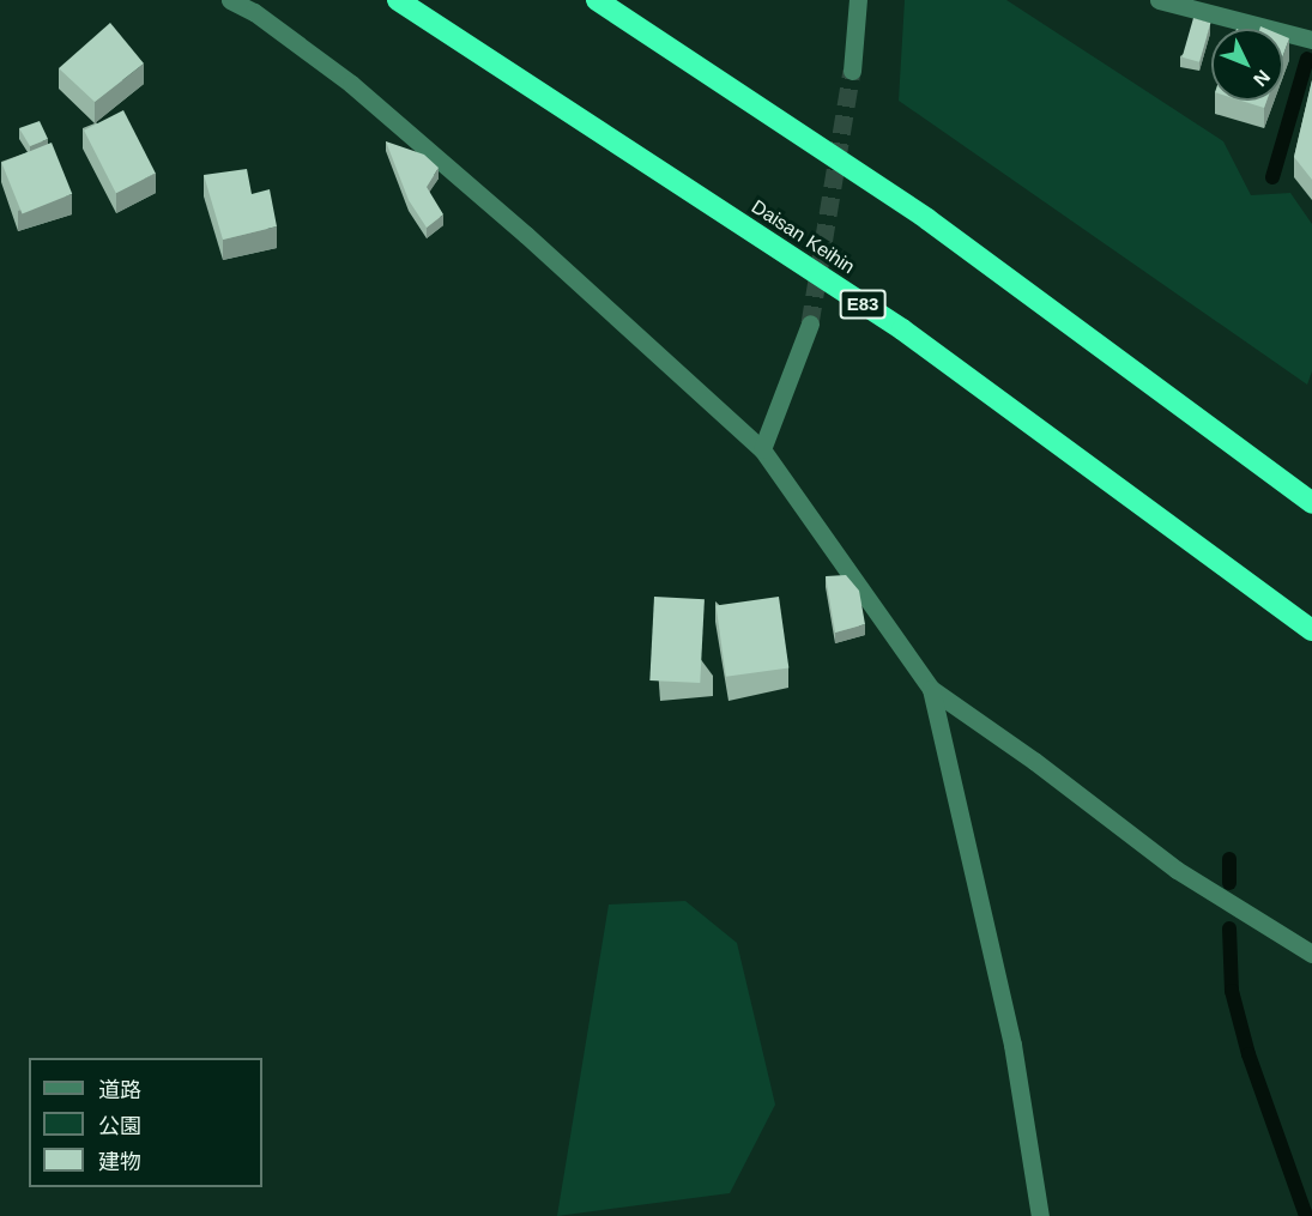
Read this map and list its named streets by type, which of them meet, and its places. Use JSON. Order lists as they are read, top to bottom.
{
  "streets": {
    "highway": ["Daisan Keihin", "E83"]
  },
  "legend": ["道路", "公園", "建物"],
  "north": "bottom right"
}
